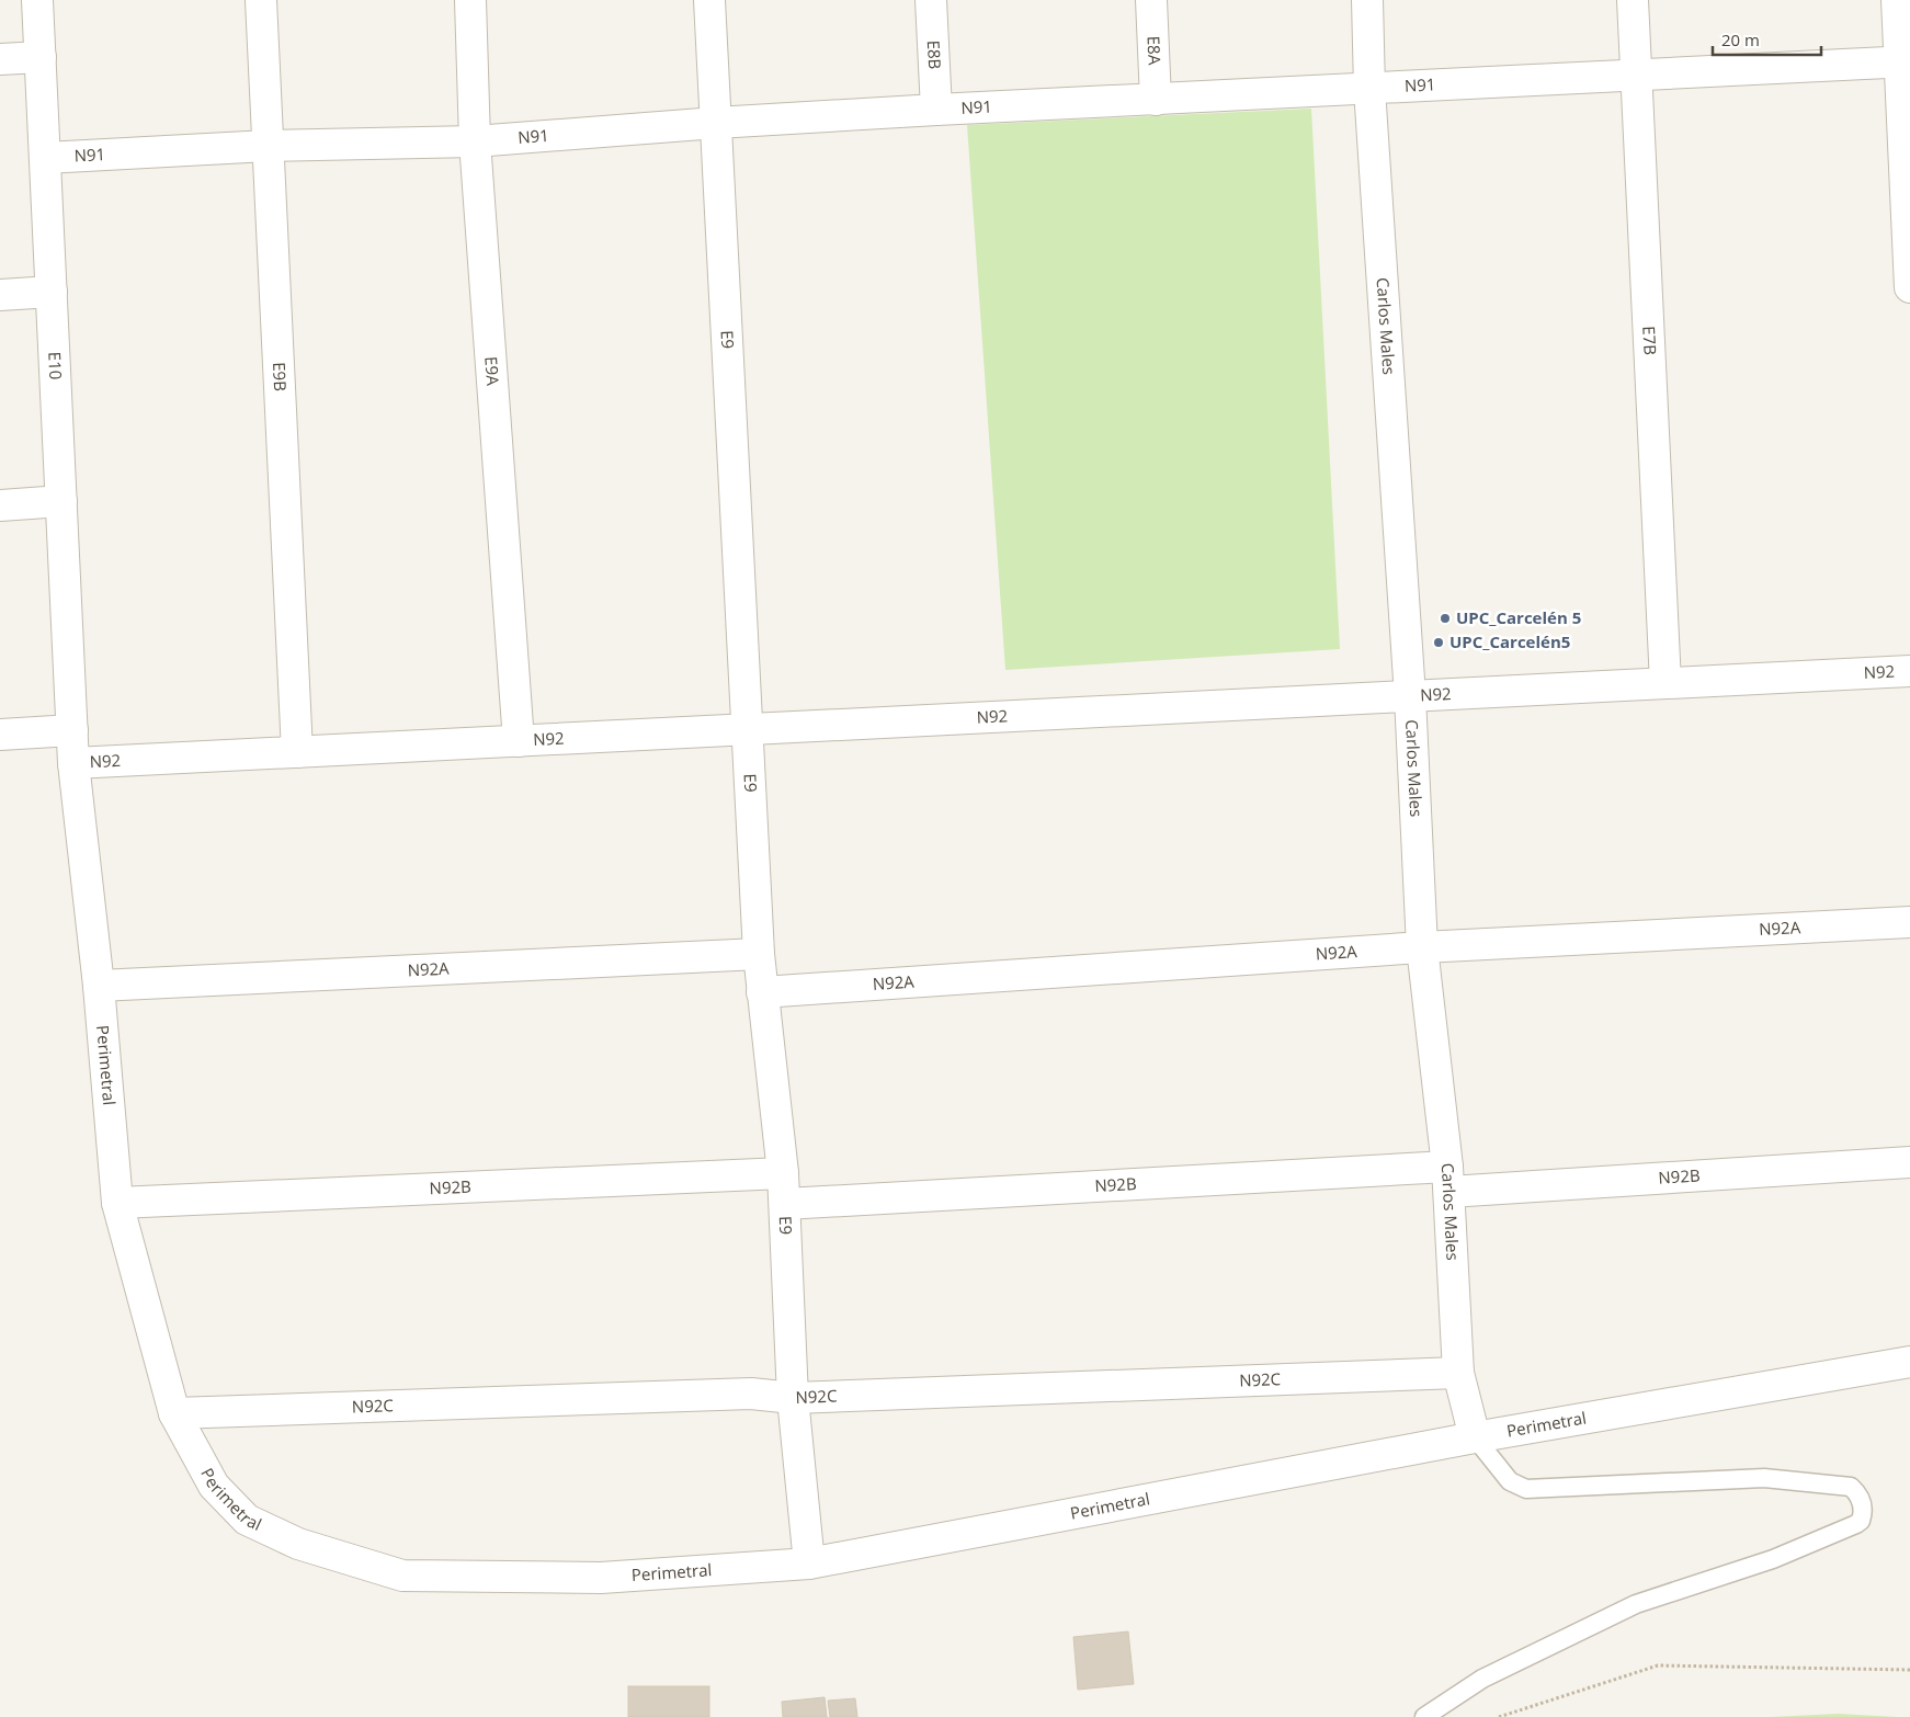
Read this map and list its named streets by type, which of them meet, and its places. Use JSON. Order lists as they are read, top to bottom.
{
  "streets": {
    "street": [
      "E8A",
      "E8B",
      "N91",
      "Carlos Males",
      "E9",
      "E7B",
      "E10",
      "E9A",
      "E9B",
      "N92",
      "N92A",
      "Perimetral",
      "N92B",
      "N92C"
    ]
  },
  "crossings": [
    ["E8A", "N91"],
    ["E8B", "N91"],
    ["N91", "Carlos Males"],
    ["N91", "E9"],
    ["N91", "E7B"],
    ["N91", "E10"],
    ["N91", "E9A"],
    ["N91", "E9B"],
    ["Carlos Males", "N92"],
    ["Carlos Males", "N92A"],
    ["Carlos Males", "Perimetral"],
    ["Carlos Males", "N92B"],
    ["Carlos Males", "N92C"],
    ["E9", "N92"],
    ["E9", "N92A"],
    ["E9", "Perimetral"],
    ["E9", "N92B"],
    ["E9", "N92C"],
    ["E7B", "N92"],
    ["E10", "Perimetral"],
    ["E9A", "N92"],
    ["E9B", "N92"],
    ["N92", "Perimetral"],
    ["N92A", "Perimetral"],
    ["Perimetral", "N92B"],
    ["Perimetral", "N92C"]
  ],
  "places": ["UPC_Carcelén 5", "UPC_Carcelén5"],
  "scale_bar": "20 m"
}
